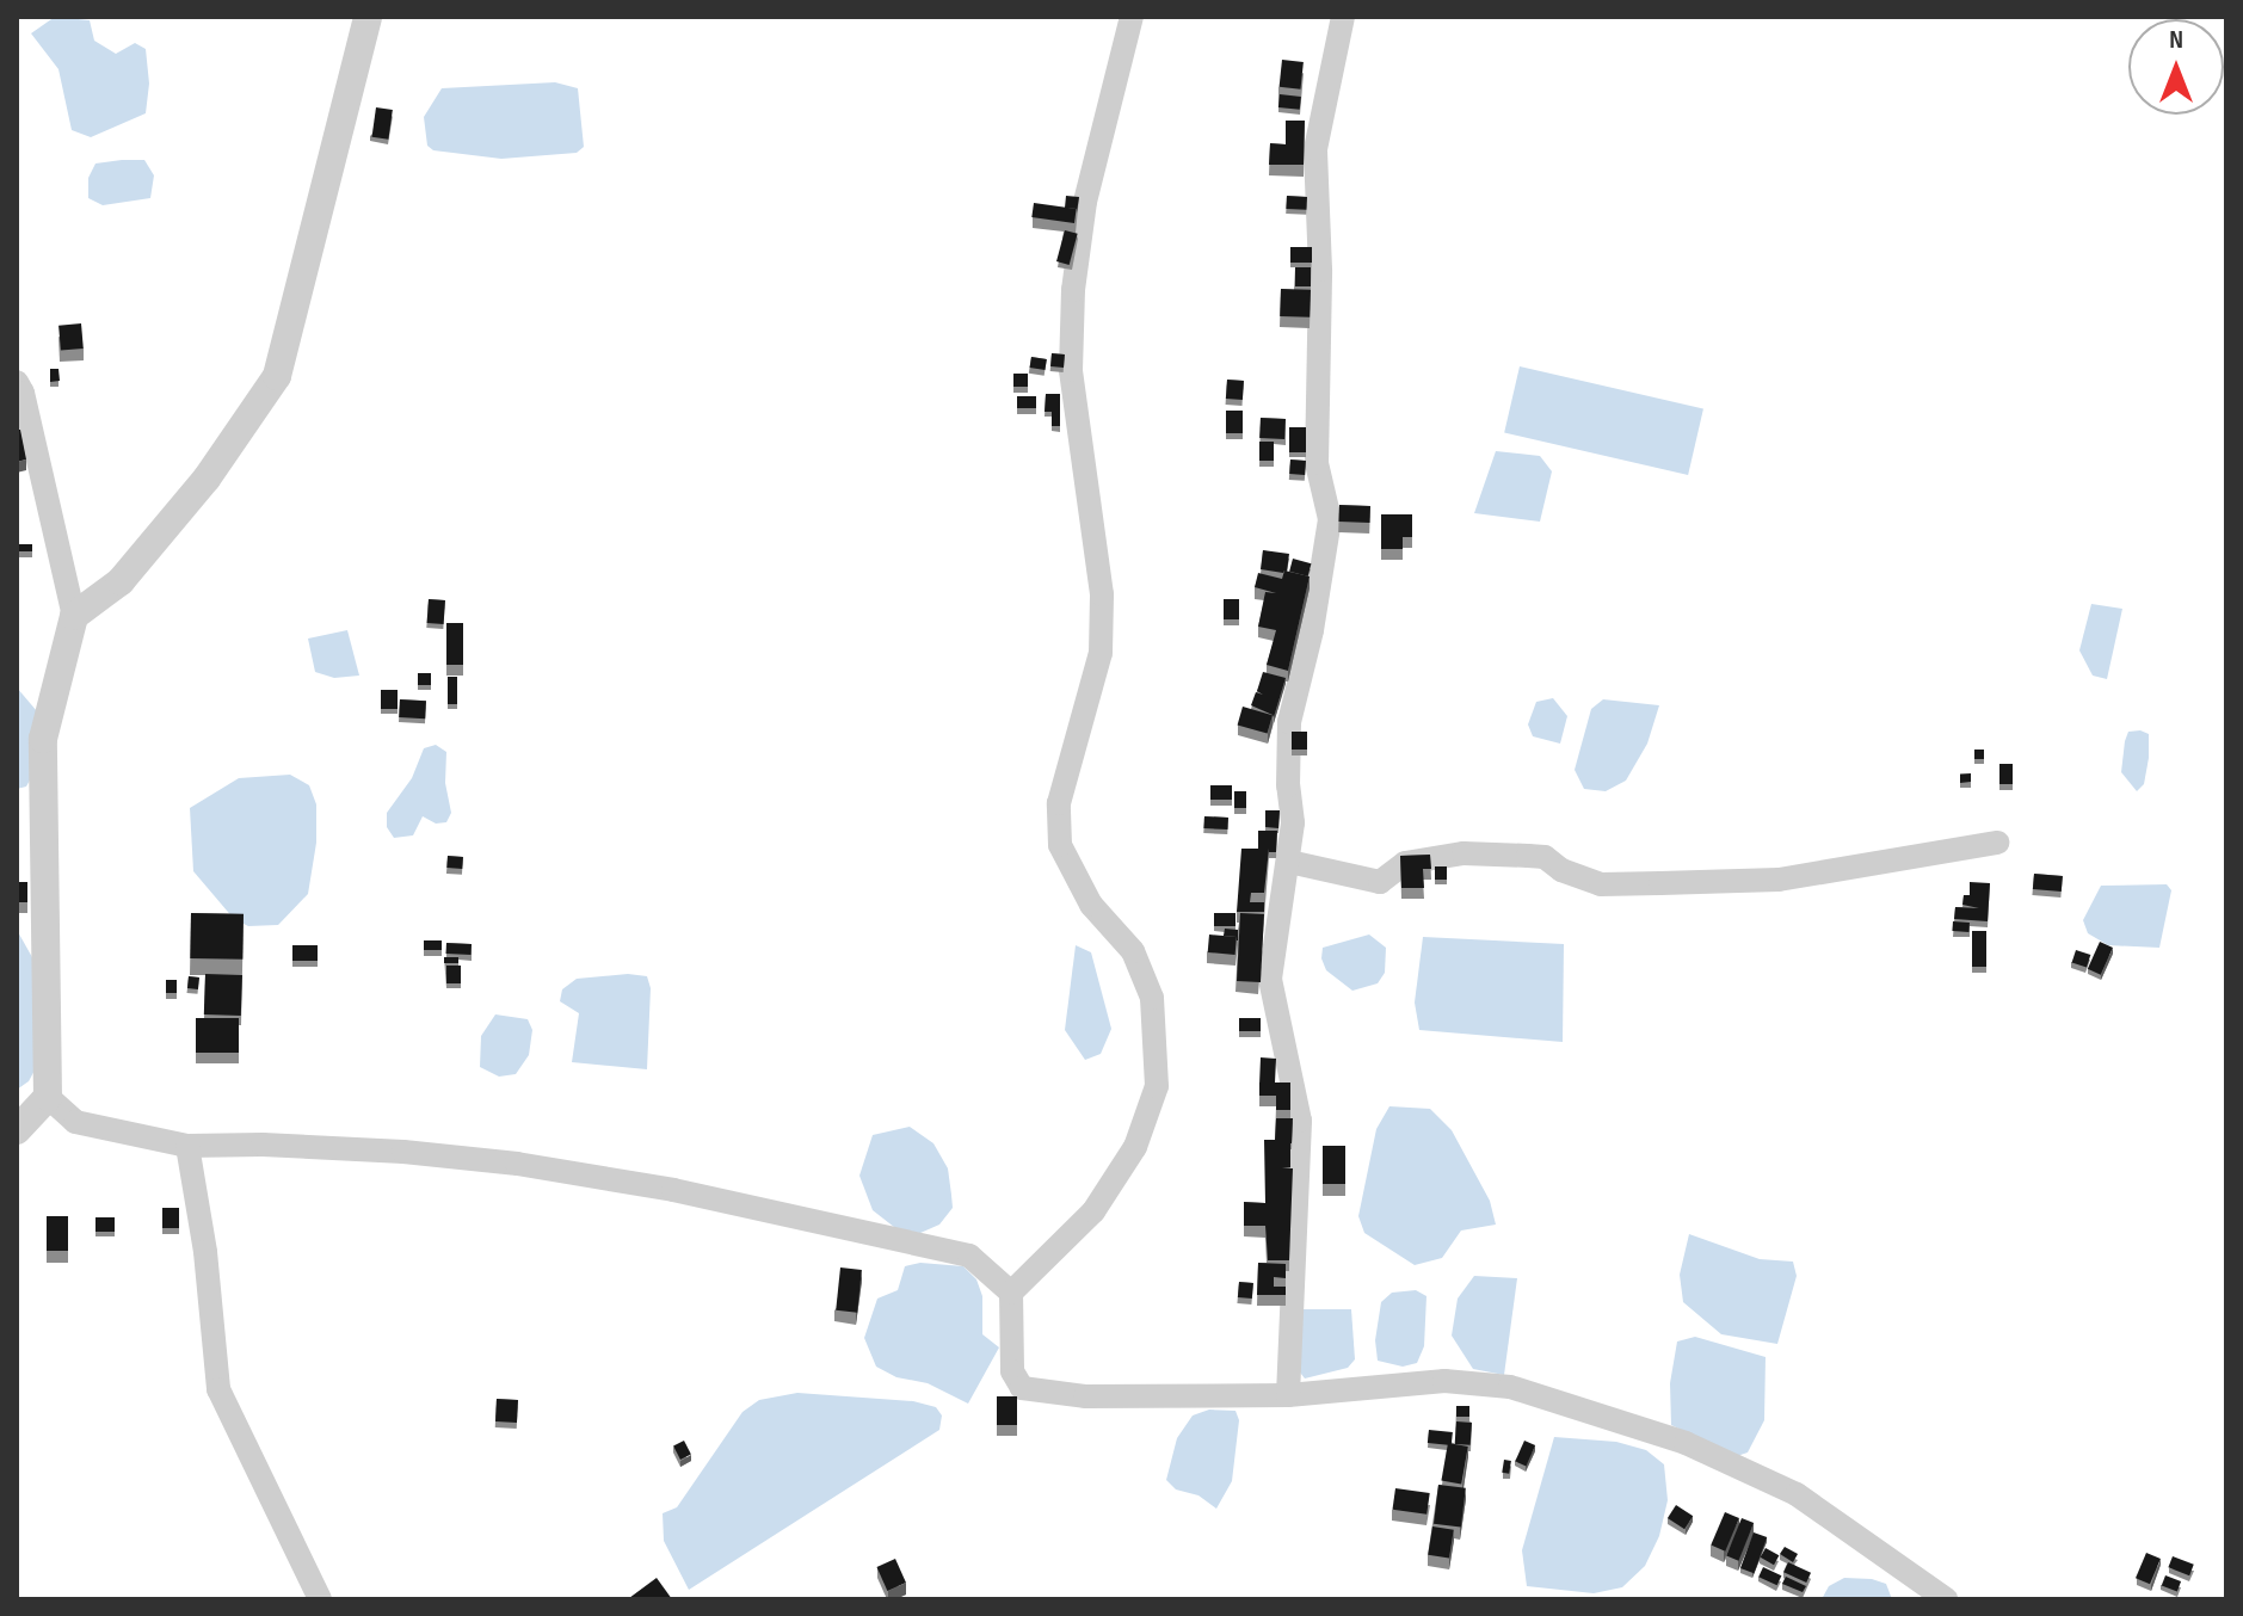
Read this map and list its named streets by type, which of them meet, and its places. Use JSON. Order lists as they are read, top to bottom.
{
  "north": "top"
}
